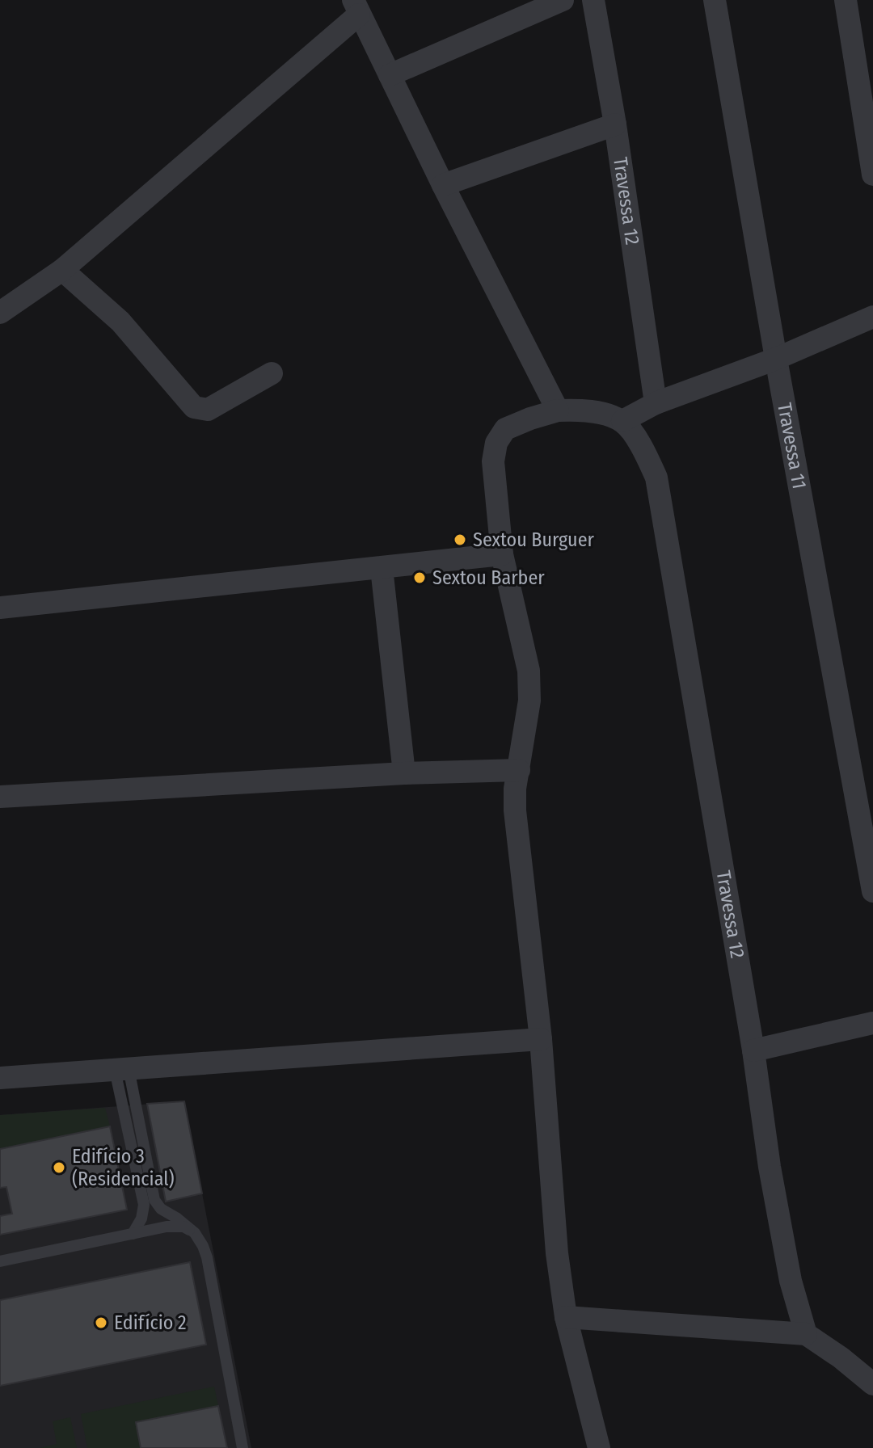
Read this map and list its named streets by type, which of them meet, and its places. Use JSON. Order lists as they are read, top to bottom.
{
  "streets": {
    "street": ["Travessa 12", "Travessa 11"]
  },
  "places": [
    "Sextou Burguer",
    "Sextou Barber",
    "Edifício 3 (Residencial)",
    "Edifício 2"
  ]
}
